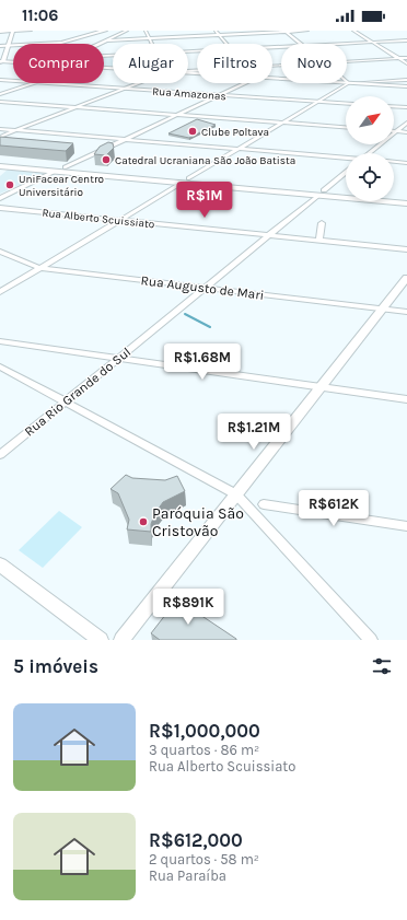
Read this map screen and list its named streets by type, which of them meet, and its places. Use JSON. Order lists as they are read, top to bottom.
{
  "streets": {
    "street": [
      "Rua Amazonas",
      "Rua Alberto Scuissiato",
      "Rua Augusto de Mari",
      "Rua Rio Grande do Sul"
    ]
  },
  "crossings": [
    ["Rua Alberto Scuissiato", "Rua Rio Grande do Sul"],
    ["Rua Augusto de Mari", "Rua Rio Grande do Sul"]
  ],
  "places": [
    "Clube Poltava",
    "Catedral Ucraniana São João Batista",
    "UniFacear Centro Universitário",
    "Paróquia São Cristovão"
  ],
  "north": "top right",
  "page": {
    "status": "11:06",
    "chip": [
      "Comprar",
      "Alugar",
      "Filtros",
      "Novo"
    ],
    "price": [
      "R$1M",
      "R$1.68M",
      "R$1.21M",
      "R$612K",
      "R$891K"
    ],
    "heading": "5 imóveis",
    "list": [
      {
        "name": "R$1,000,000",
        "note": "3 quartos · 86 m² · Rua Alberto Scuissiato"
      },
      {
        "name": "R$612,000",
        "note": "2 quartos · 58 m² · Rua Paraíba"
      }
    ]
  }
}
